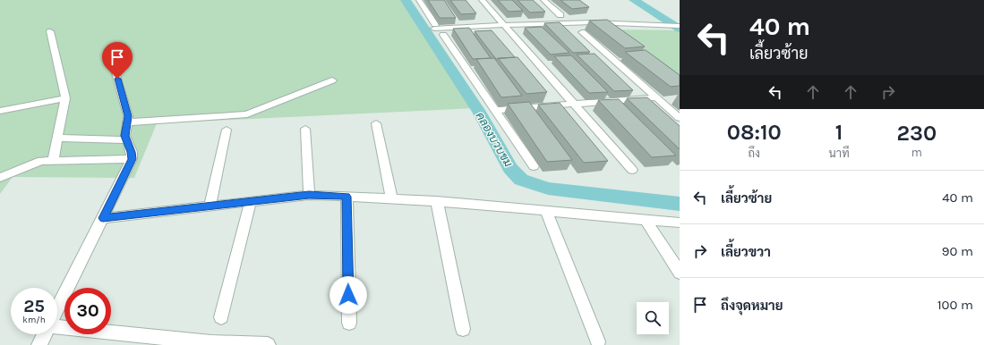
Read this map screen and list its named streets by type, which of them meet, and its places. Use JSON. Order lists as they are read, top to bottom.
{
  "water": ["คลองบวบขม"],
  "page": {
    "turn": ["40 m", "เลี้ยวซ้าย"],
    "eta": [
      "08:10",
      "ถึง",
      "1",
      "นาที",
      "230",
      "m"
    ],
    "list": [
      {
        "name": "เลี้ยวซ้าย",
        "value": "40 m"
      },
      {
        "name": "เลี้ยวขวา",
        "value": "90 m"
      },
      {
        "name": "ถึงจุดหมาย",
        "value": "100 m"
      }
    ],
    "speed": "25 km/h",
    "limit": "30"
  }
}
